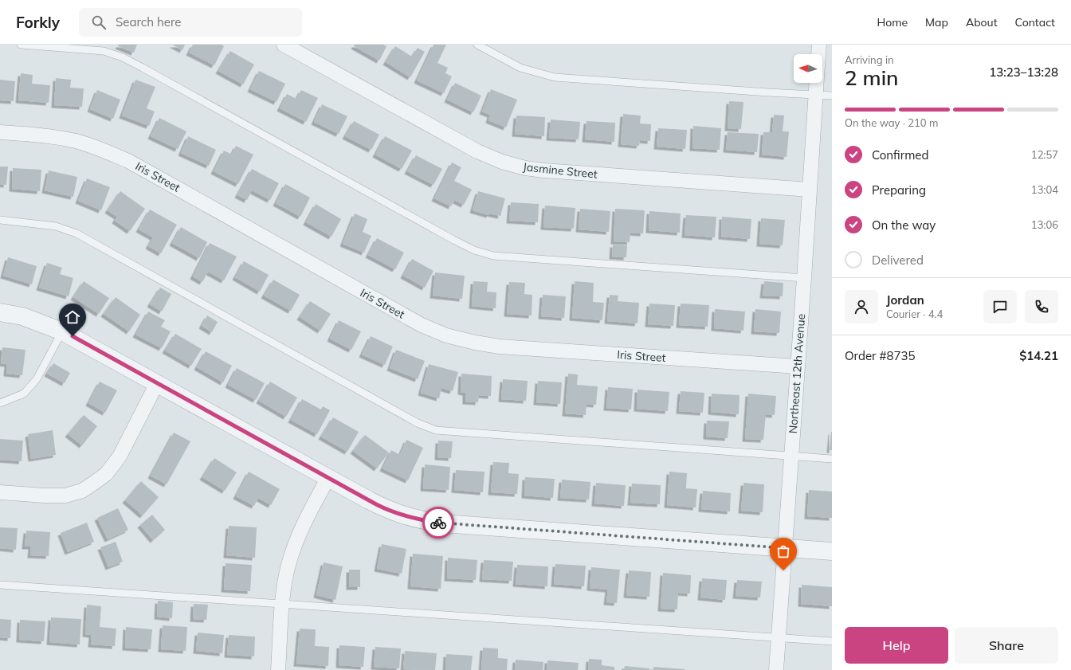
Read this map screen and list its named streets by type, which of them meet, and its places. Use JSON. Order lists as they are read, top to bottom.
{
  "streets": {
    "street": ["Jasmine Street", "Iris Street", "Northeast 12th Avenue"]
  },
  "crossings": [
    ["Jasmine Street", "Northeast 12th Avenue"],
    ["Iris Street", "Northeast 12th Avenue"]
  ],
  "north": "left",
  "page": {
    "header": "Forkly",
    "search": "Search here",
    "nav": [
      "Home",
      "Map",
      "About",
      "Contact"
    ],
    "heading": ["2 min", "Arriving in", "13:23–13:28"],
    "panel": [
      "Jordan",
      "Courier · 4.4",
      "Order #8735",
      "$14.21"
    ],
    "bar": "On the way · 210 m",
    "list": [
      ["Confirmed", "12:57"],
      ["Preparing", "13:04"],
      ["On the way", "13:06"],
      "Delivered"
    ],
    "buttons": ["Help", "Share"]
  }
}
